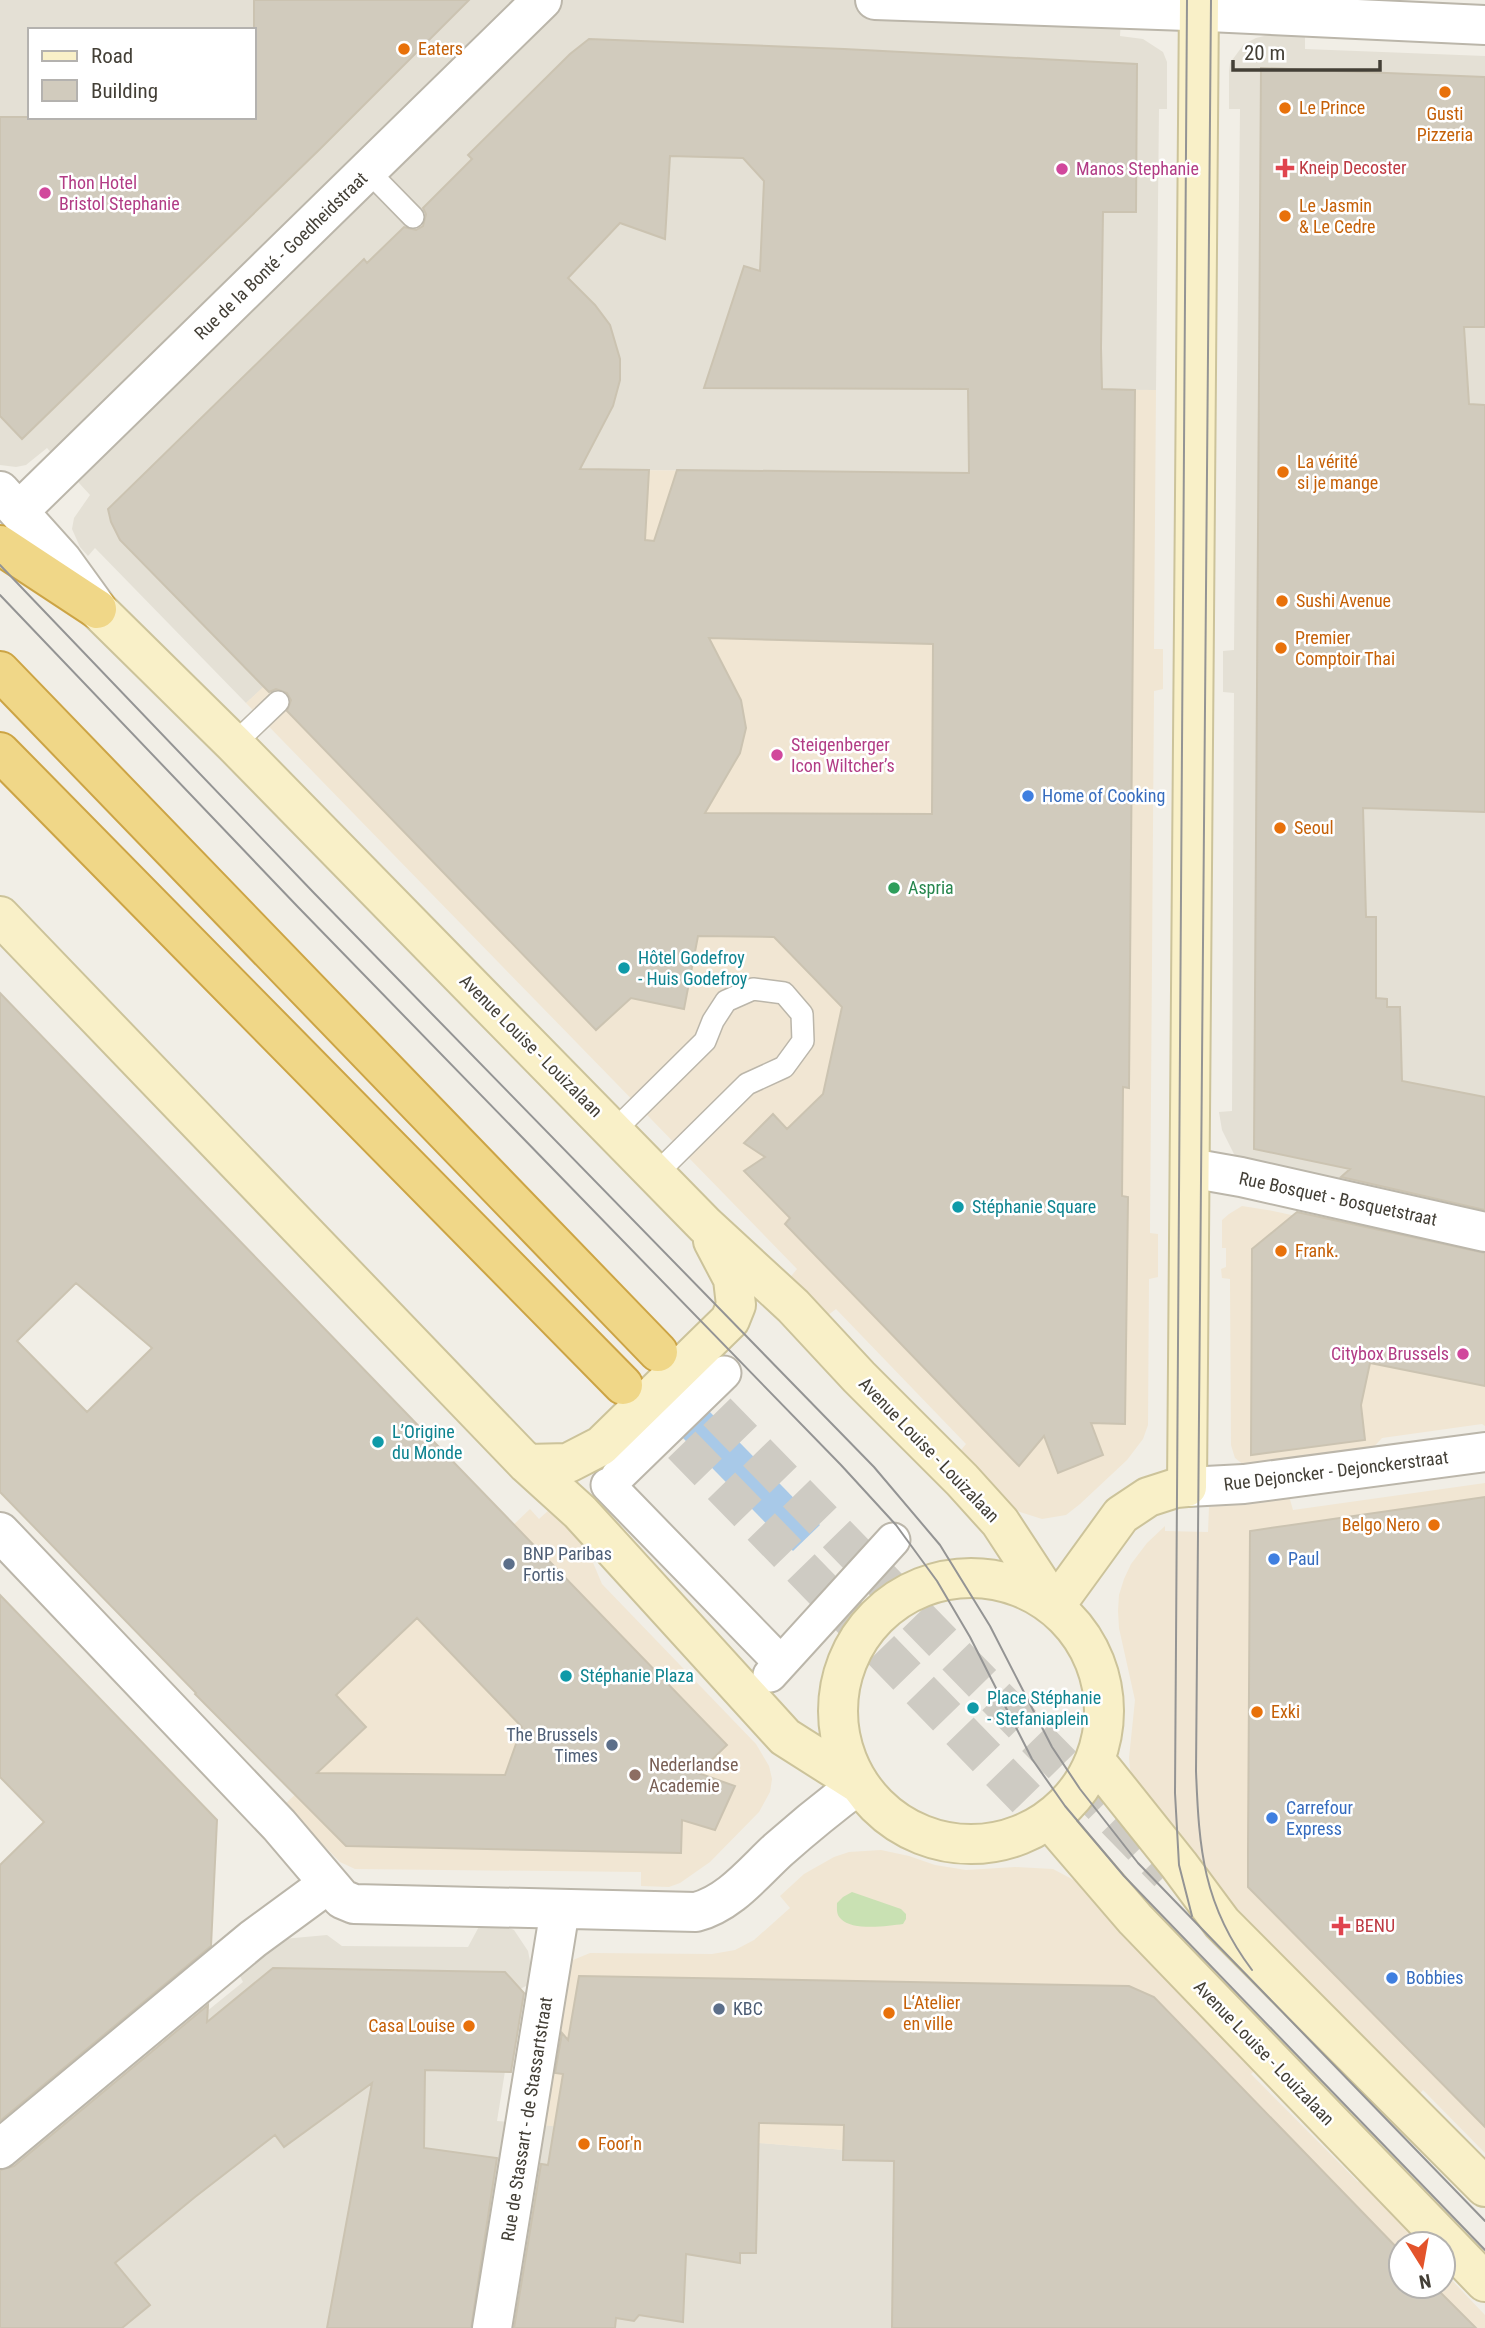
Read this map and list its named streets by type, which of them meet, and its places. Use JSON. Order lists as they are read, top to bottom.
{
  "streets": {
    "main road": ["Avenue Louise - Louizalaan"],
    "street": [
      "Rue de la Bonté - Goedheidstraat",
      "Rue Bosquet - Bosquetstraat",
      "Rue Dejoncker - Dejonckerstraat",
      "Rue de Stassart - de Stassartstraat"
    ]
  },
  "crossings": [
    ["Rue de la Bonté - Goedheidstraat", "Avenue Louise - Louizalaan"]
  ],
  "places": {
    "other": [
      "Eaters",
      "Gusti Pizzeria",
      "Le Prince",
      "Manos Stephanie",
      "Thon Hotel Bristol Stephanie",
      "Le Jasmin & Le Cedre",
      "La vérité si je mange",
      "Sushi Avenue",
      "Premier Comptoir Thai",
      "Steigenberger Icon Wiltcher’s",
      "Home of Cooking",
      "Seoul",
      "Aspria",
      "Hôtel Godefroy - Huis Godefroy",
      "Stéphanie Square",
      "Frank.",
      "Citybox Brussels",
      "L’Origine du Monde",
      "Belgo Nero",
      "Paul",
      "BNP Paribas Fortis",
      "Stéphanie Plaza",
      "Place Stéphanie - Stefaniaplein",
      "Exki",
      "The Brussels Times",
      "Nederlandse Academie",
      "Carrefour Express",
      "Bobbies",
      "KBC",
      "L‘Atelier en ville",
      "Casa Louise",
      "Foor'n"
    ],
    "health": ["Kneip Decoster", "BENU"]
  },
  "legend": ["Road", "Building"],
  "scale_bar": "20 m",
  "north": "bottom"
}
